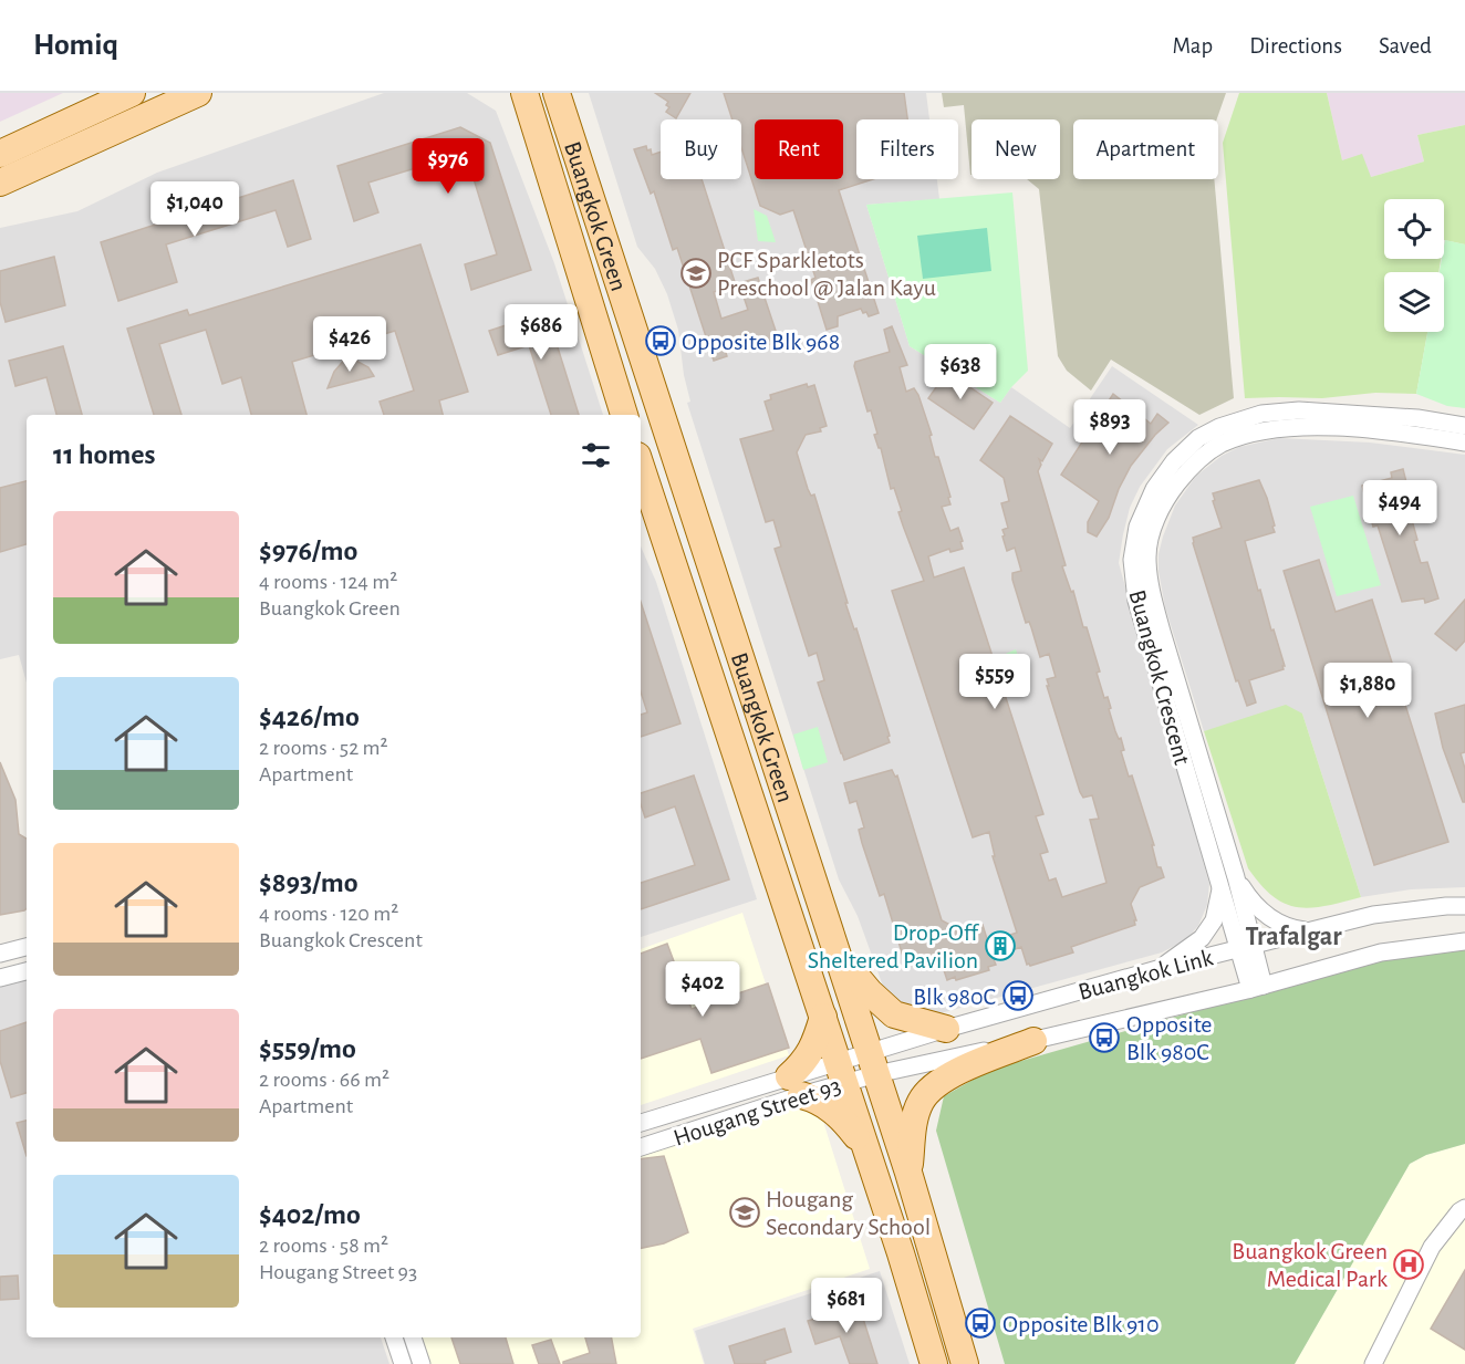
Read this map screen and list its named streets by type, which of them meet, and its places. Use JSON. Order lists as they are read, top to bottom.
{
  "streets": {
    "main road": ["Buangkok Green"],
    "street": ["Buangkok Crescent", "Buangkok Link", "Hougang Street 93"]
  },
  "crossings": [
    ["Buangkok Green", "Buangkok Link"],
    ["Buangkok Green", "Hougang Street 93"],
    ["Buangkok Crescent", "Buangkok Link"],
    ["Buangkok Link", "Hougang Street 93"]
  ],
  "districts": ["Trafalgar"],
  "places": {
    "school or university": ["PCF Sparkletots Preschool @ Jalan Kayu", "Hougang Secondary School"],
    "bus stop": [
      "Opposite Blk 968",
      "Blk 980C",
      "Opposite Blk 980C",
      "Opposite Blk 910"
    ],
    "building": ["Drop-Off Sheltered Pavilion"],
    "hospital": ["Buangkok Green Medical Park"]
  },
  "page": {
    "header": "Homiq",
    "nav": ["Map", "Directions", "Saved"],
    "chip": [
      "Buy",
      "Rent",
      "Filters",
      "New",
      "Apartment"
    ],
    "price": [
      "$976",
      "$1,040",
      "$686",
      "$426",
      "$638",
      "$893",
      "$494",
      "$559",
      "$1,880",
      "$402",
      "$681"
    ],
    "heading": "11 homes",
    "list": [
      {
        "name": "$976/mo",
        "note": "4 rooms · 124 m² · Buangkok Green"
      },
      {
        "name": "$426/mo",
        "note": "2 rooms · 52 m² · Apartment"
      },
      {
        "name": "$893/mo",
        "note": "4 rooms · 120 m² · Buangkok Crescent"
      },
      {
        "name": "$559/mo",
        "note": "2 rooms · 66 m² · Apartment"
      },
      {
        "name": "$402/mo",
        "note": "2 rooms · 58 m² · Hougang Street 93"
      }
    ]
  }
}
